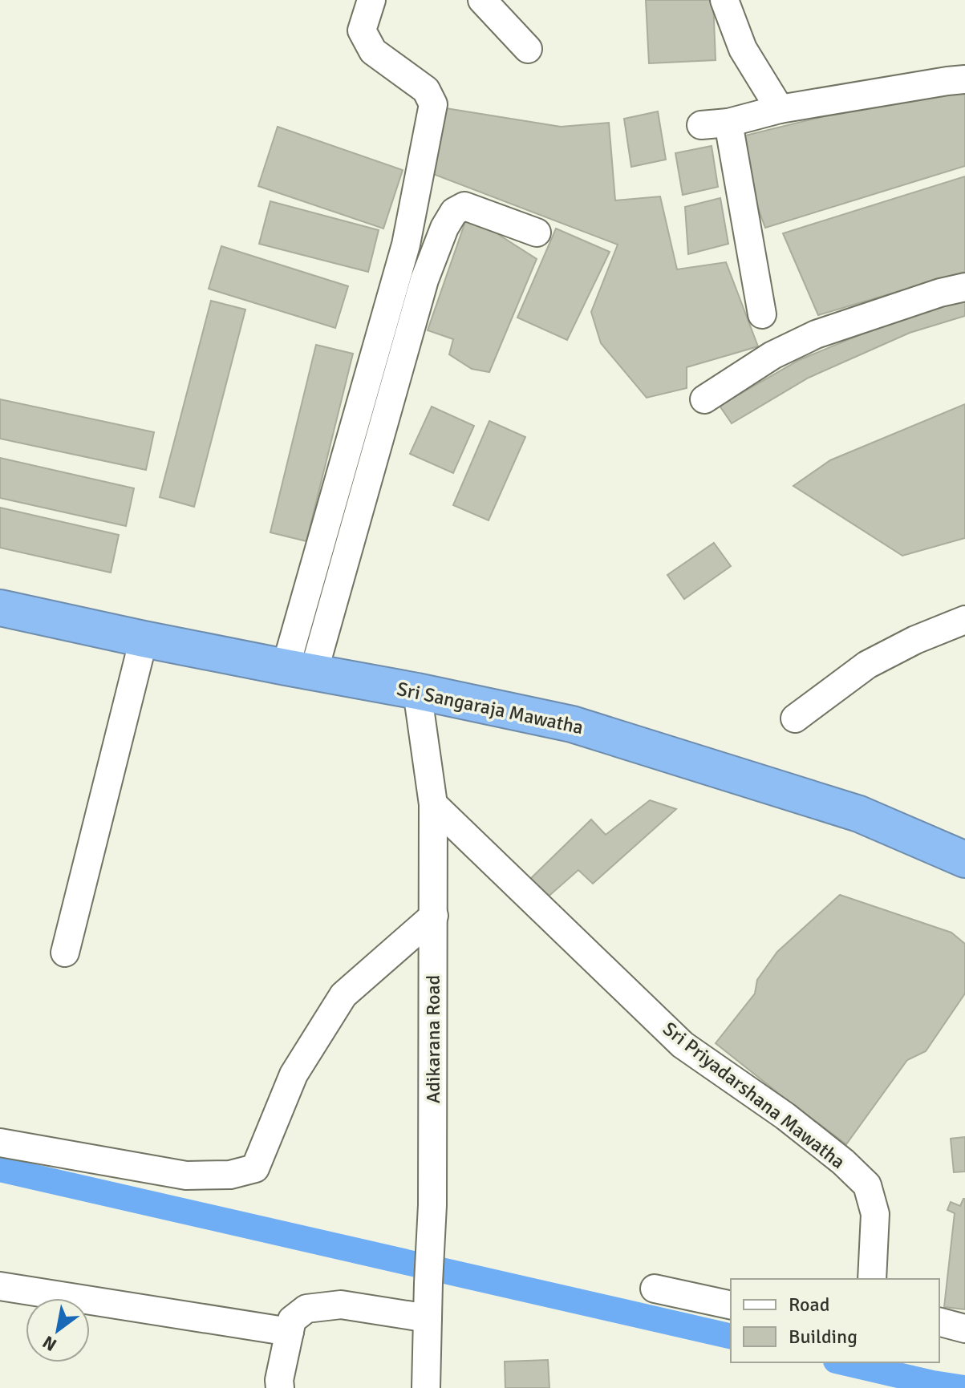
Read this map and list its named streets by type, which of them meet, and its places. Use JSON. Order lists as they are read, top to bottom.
{
  "streets": {
    "highway": ["Sri Sangaraja Mawatha"],
    "street": ["Adikarana Road", "Sri Priyadarshana Mawatha"]
  },
  "crossings": [
    ["Sri Sangaraja Mawatha", "Adikarana Road"],
    ["Adikarana Road", "Sri Priyadarshana Mawatha"]
  ],
  "legend": ["Road", "Building"],
  "north": "bottom left"
}
